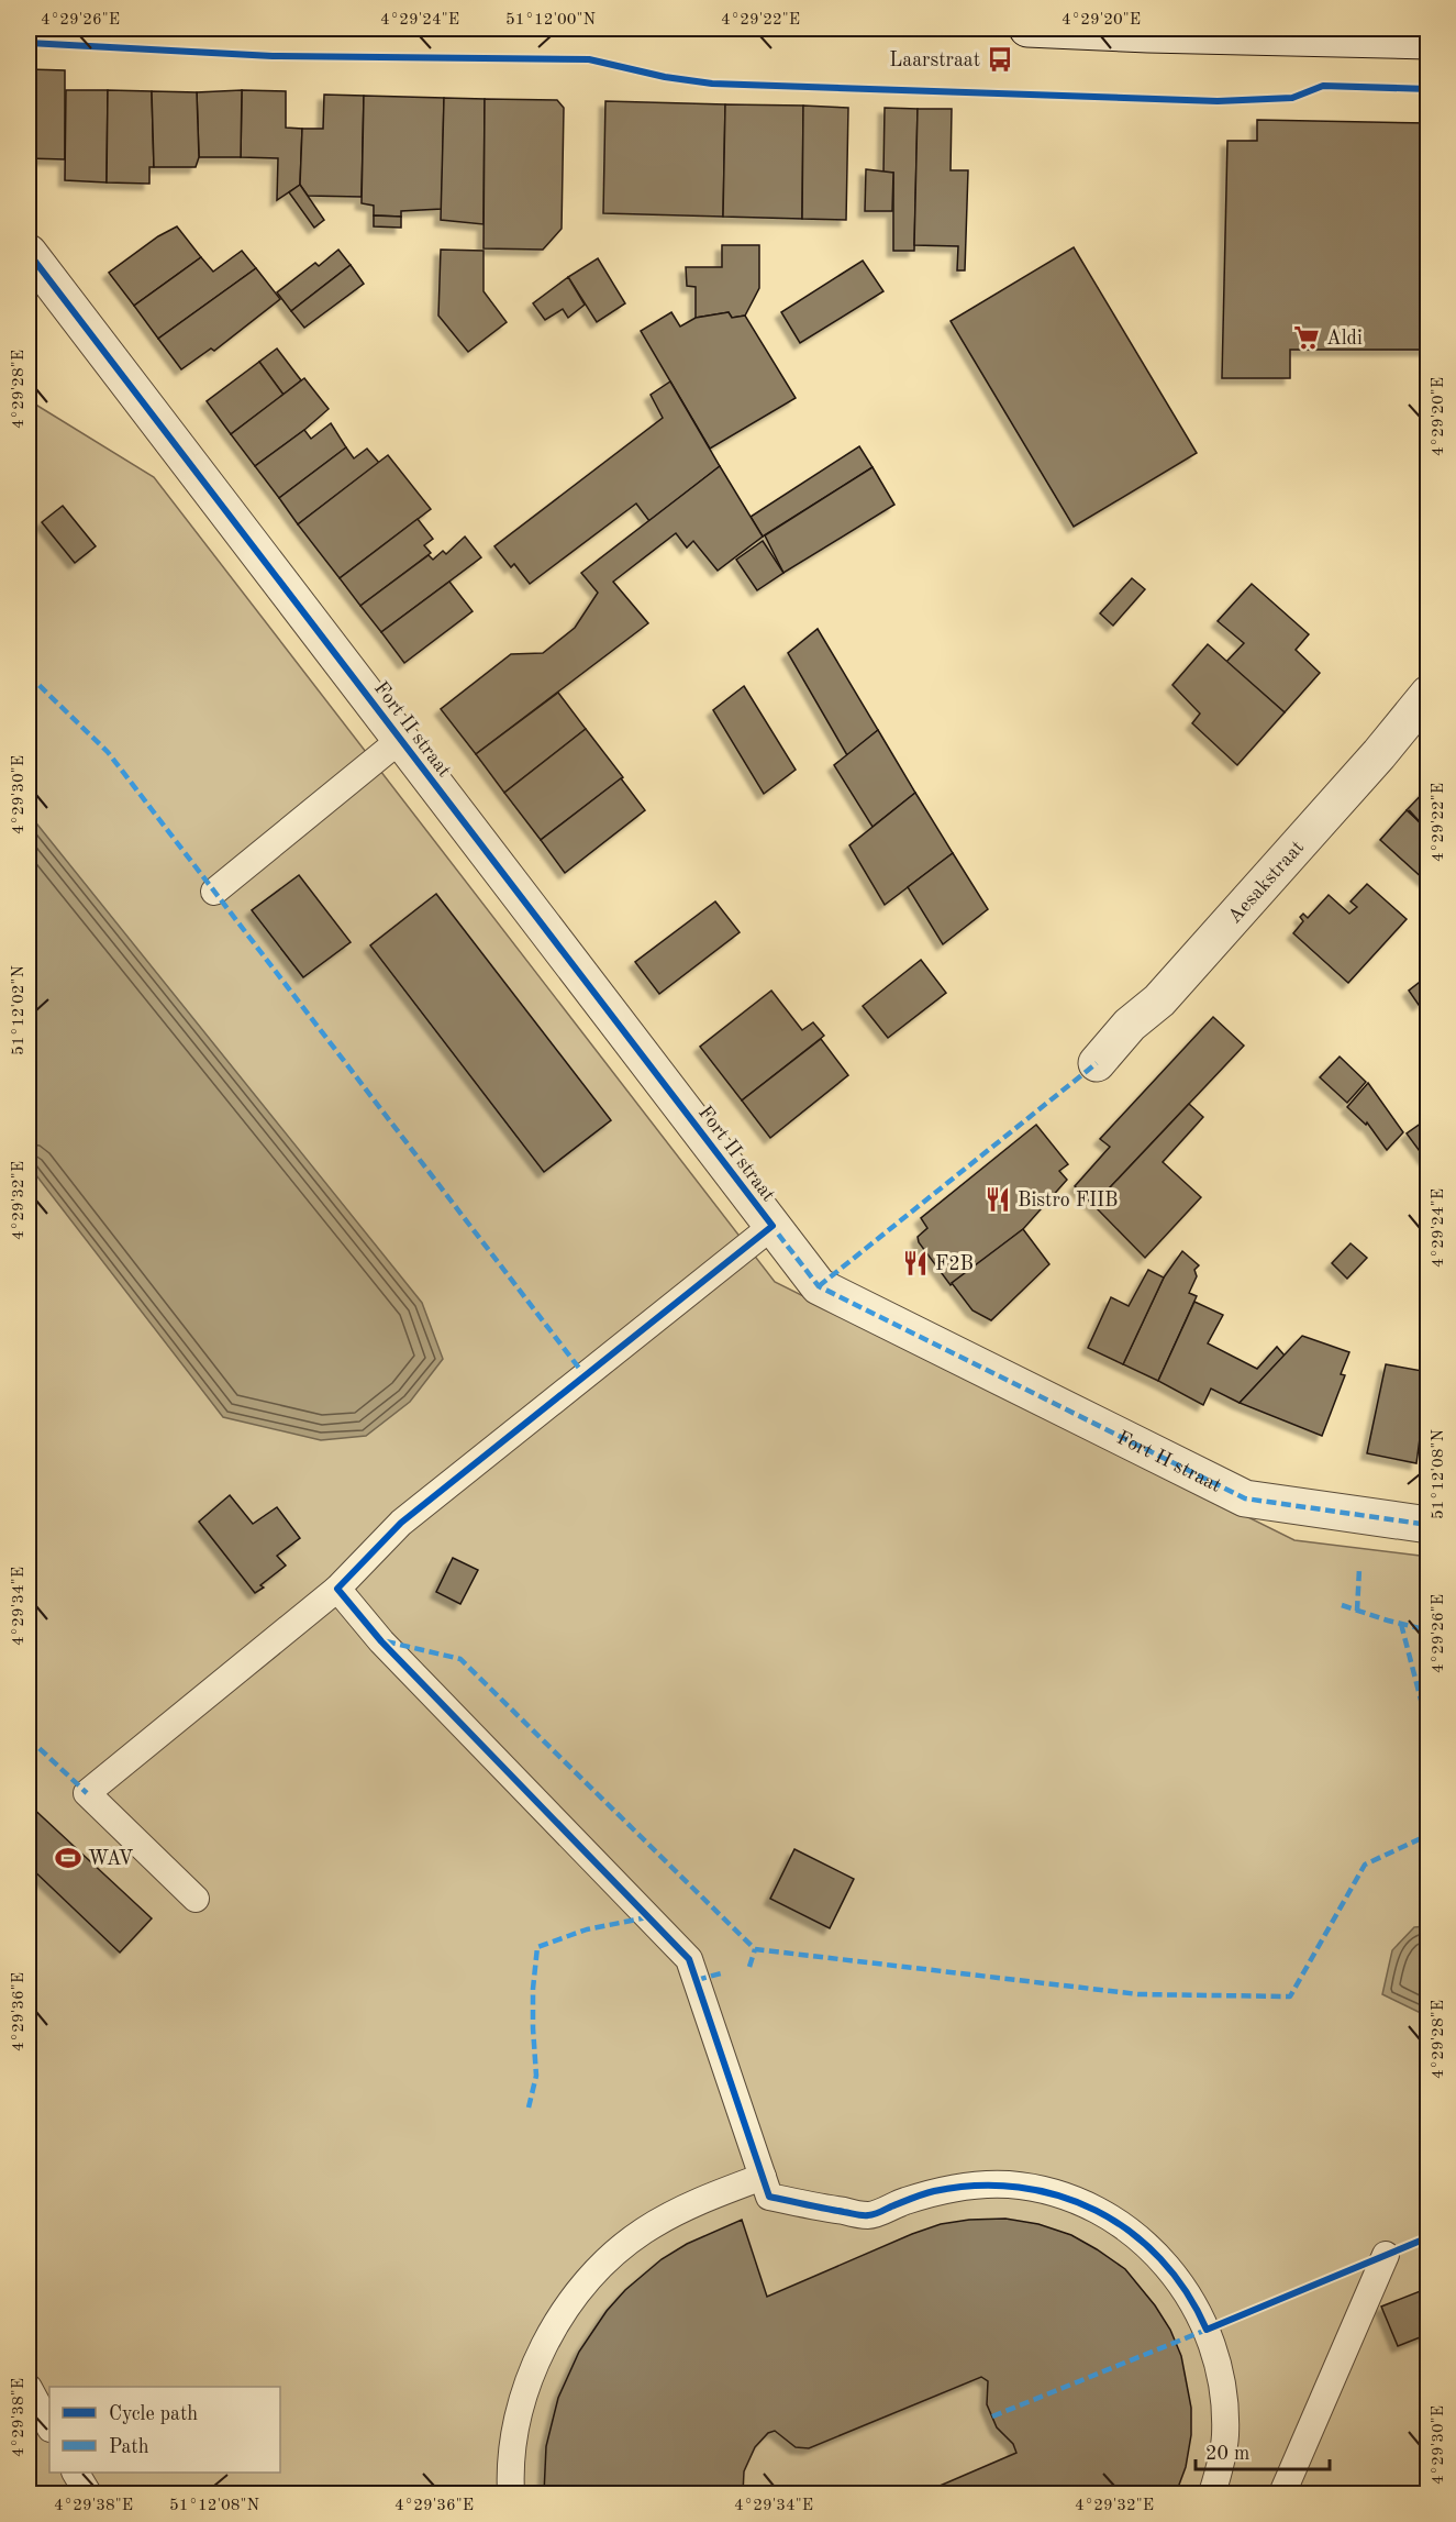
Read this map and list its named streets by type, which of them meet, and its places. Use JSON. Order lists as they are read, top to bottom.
{
  "streets": {
    "street": ["Fort II straat", "Aesakstraat"]
  },
  "places": {
    "bus stop": ["Laarstraat"],
    "supermarket": ["Aldi"],
    "restaurant": ["Bistro FIIB", "F2B"],
    "sports": ["WAV"]
  },
  "legend": ["Cycle path", "Path"],
  "scale_bar": "20 m",
  "coordinates": [
    "4°29'26\"E",
    "4°29'24\"E",
    "51°12'00\"N",
    "4°29'22\"E",
    "4°29'20\"E",
    "4°29'28\"E",
    "4°29'30\"E",
    "51°12'02\"N",
    "4°29'32\"E",
    "51°12'08\"N",
    "4°29'34\"E",
    "4°29'36\"E",
    "4°29'38\"E"
  ]
}
